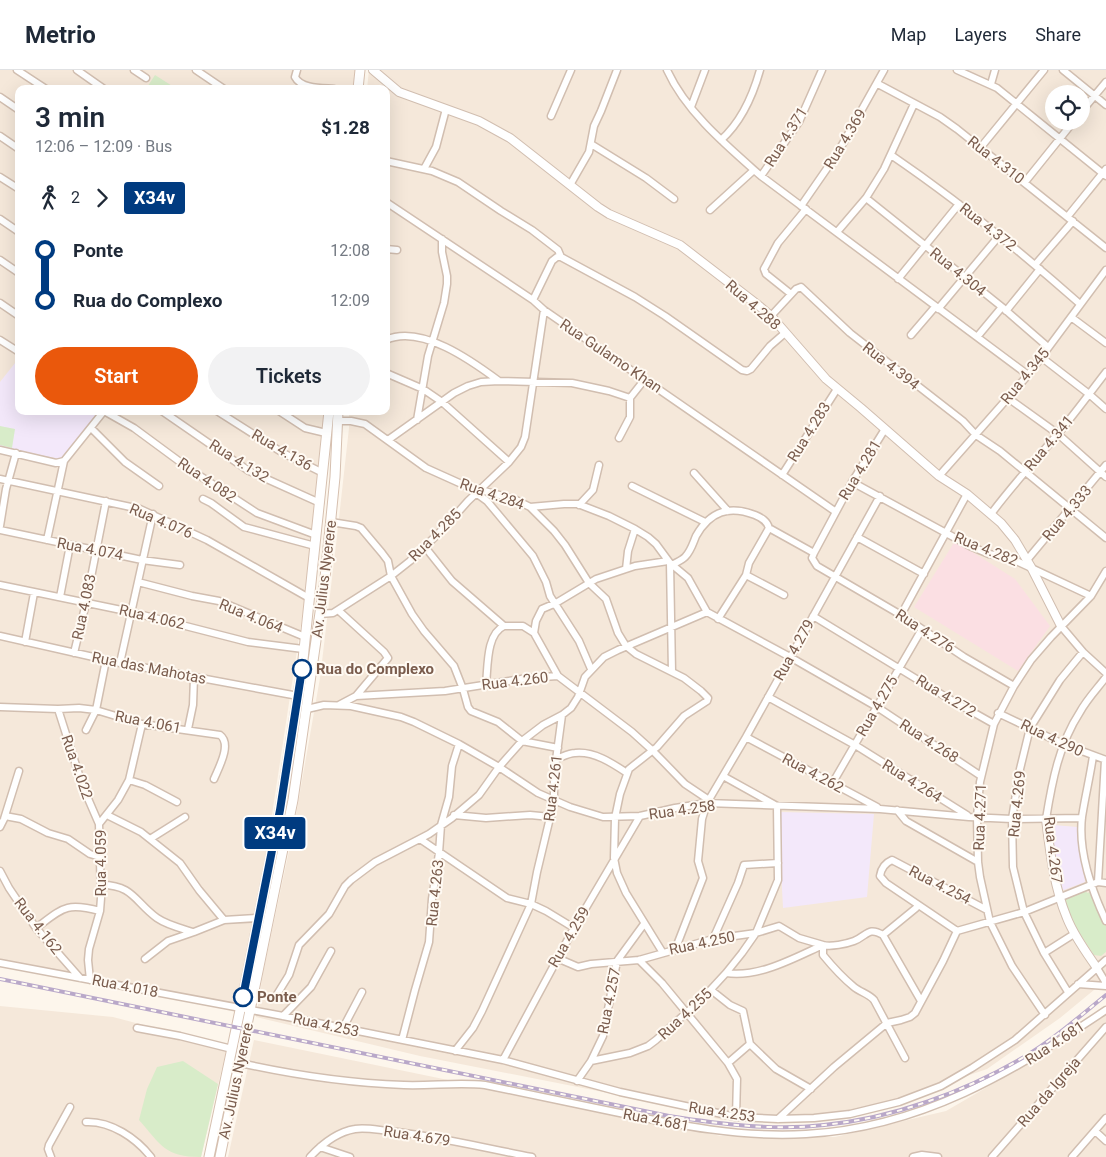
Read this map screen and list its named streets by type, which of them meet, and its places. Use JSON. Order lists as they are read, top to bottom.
{
  "streets": {
    "main road": ["Av. Julius Nyerere"],
    "street": [
      "Rua 4.371",
      "Rua 4.369",
      "Rua 4.310",
      "Rua 4.372",
      "Rua 4.304",
      "Rua 4.288",
      "Rua Gulamo Khan",
      "Rua 4.394",
      "Rua 4.345",
      "Rua 4.283",
      "Rua 4.341",
      "Rua 4.136",
      "Rua 4.132",
      "Rua 4.281",
      "Rua 4.082",
      "Rua 4.284",
      "Rua 4.333",
      "Rua 4.076",
      "Rua 4.285",
      "Rua 4.074",
      "Rua 4.282",
      "Rua 4.083",
      "Rua 4.064",
      "Rua 4.062",
      "Rua 4.276",
      "Rua 4.279",
      "Rua das Mahotas",
      "Rua 4.260",
      "Rua 4.272",
      "Rua 4.275",
      "Rua 4.061",
      "Rua 4.290",
      "Rua 4.268",
      "Rua 4.022",
      "Rua 4.262",
      "Rua 4.264",
      "Rua 4.261",
      "Rua 4.269",
      "Rua 4.258",
      "Rua 4.271",
      "Rua 4.267",
      "Rua 4.059",
      "Rua 4.254",
      "Rua 4.263",
      "Rua 4.162",
      "Rua 4.259",
      "Rua 4.250",
      "Rua 4.018",
      "Rua 4.257",
      "Rua 4.255",
      "Rua 4.253",
      "Rua 4.681",
      "Rua da Igreja",
      "Rua 4.679"
    ]
  },
  "crossings": [
    ["Rua 4.369", "Rua 4.310"],
    ["Rua 4.369", "Rua 4.394"],
    ["Rua 4.372", "Rua 4.345"],
    ["Rua 4.304", "Rua 4.345"],
    ["Rua 4.288", "Rua 4.345"],
    ["Rua 4.288", "Rua 4.283"],
    ["Rua 4.288", "Rua 4.341"],
    ["Rua 4.288", "Rua 4.281"],
    ["Rua 4.288", "Rua 4.333"],
    ["Rua 4.288", "Rua 4.282"],
    ["Rua Gulamo Khan", "Rua 4.283"],
    ["Rua Gulamo Khan", "Rua 4.281"],
    ["Rua Gulamo Khan", "Rua 4.285"],
    ["Rua 4.394", "Rua 4.345"],
    ["Rua 4.394", "Rua 4.341"],
    ["Rua 4.394", "Rua 4.333"],
    ["Rua 4.136", "Av. Julius Nyerere"],
    ["Rua 4.132", "Av. Julius Nyerere"],
    ["Rua 4.281", "Rua 4.282"],
    ["Rua 4.281", "Rua 4.276"],
    ["Rua 4.082", "Av. Julius Nyerere"],
    ["Rua 4.284", "Rua 4.285"],
    ["Rua 4.284", "Av. Julius Nyerere"],
    ["Rua 4.284", "Rua 4.268"],
    ["Rua 4.333", "Rua 4.282"],
    ["Rua 4.076", "Av. Julius Nyerere"],
    ["Rua 4.076", "Rua 4.083"],
    ["Rua 4.285", "Av. Julius Nyerere"],
    ["Rua 4.074", "Rua 4.083"],
    ["Rua 4.282", "Rua 4.279"],
    ["Rua 4.282", "Rua 4.269"],
    ["Rua 4.282", "Rua 4.271"],
    ["Av. Julius Nyerere", "Rua 4.064"],
    ["Av. Julius Nyerere", "Rua 4.062"],
    ["Av. Julius Nyerere", "Rua das Mahotas"],
    ["Av. Julius Nyerere", "Rua 4.258"],
    ["Av. Julius Nyerere", "Rua 4.018"],
    ["Av. Julius Nyerere", "Rua 4.253"],
    ["Av. Julius Nyerere", "Rua 4.681"],
    ["Rua 4.083", "Rua 4.062"],
    ["Rua 4.083", "Rua das Mahotas"],
    ["Rua 4.276", "Rua 4.279"],
    ["Rua 4.276", "Rua 4.275"],
    ["Rua 4.276", "Rua 4.271"],
    ["Rua 4.279", "Rua 4.260"],
    ["Rua 4.279", "Rua 4.272"],
    ["Rua 4.279", "Rua 4.268"],
    ["Rua 4.279", "Rua 4.262"],
    ["Rua 4.279", "Rua 4.264"],
    ["Rua 4.279", "Rua 4.258"],
    ["Rua 4.279", "Rua 4.250"],
    ["Rua 4.260", "Rua 4.258"],
    ["Rua 4.272", "Rua 4.275"],
    ["Rua 4.272", "Rua 4.271"],
    ["Rua 4.275", "Rua 4.268"],
    ["Rua 4.275", "Rua 4.262"],
    ["Rua 4.275", "Rua 4.264"],
    ["Rua 4.061", "Rua 4.022"],
    ["Rua 4.061", "Rua 4.059"],
    ["Rua 4.290", "Rua 4.269"],
    ["Rua 4.290", "Rua 4.271"],
    ["Rua 4.290", "Rua 4.267"],
    ["Rua 4.268", "Rua 4.271"],
    ["Rua 4.022", "Rua 4.059"],
    ["Rua 4.262", "Rua 4.258"],
    ["Rua 4.264", "Rua 4.258"],
    ["Rua 4.261", "Rua 4.258"],
    ["Rua 4.261", "Rua 4.250"],
    ["Rua 4.261", "Rua 4.253"],
    ["Rua 4.269", "Rua 4.258"],
    ["Rua 4.269", "Rua 4.253"],
    ["Rua 4.258", "Rua 4.271"],
    ["Rua 4.258", "Rua 4.267"],
    ["Rua 4.258", "Rua 4.263"],
    ["Rua 4.258", "Rua 4.259"],
    ["Rua 4.258", "Rua 4.250"],
    ["Rua 4.271", "Rua 4.254"],
    ["Rua 4.271", "Rua 4.253"],
    ["Rua 4.267", "Rua 4.253"],
    ["Rua 4.059", "Rua 4.018"],
    ["Rua 4.263", "Rua 4.253"],
    ["Rua 4.162", "Rua 4.018"],
    ["Rua 4.259", "Rua 4.250"],
    ["Rua 4.259", "Rua 4.253"],
    ["Rua 4.250", "Rua 4.257"],
    ["Rua 4.250", "Rua 4.255"],
    ["Rua 4.018", "Rua 4.253"],
    ["Rua 4.257", "Rua 4.255"],
    ["Rua 4.257", "Rua 4.253"]
  ],
  "places": ["Rua do Complexo", "Ponte"],
  "lines": ["bus line X34v"],
  "page": {
    "header": "Metrio",
    "nav": ["Map", "Layers", "Share"],
    "on_map": "X34v",
    "heading": ["3 min", "12:06 – 12:09 · Bus", "$1.28"],
    "legs": ["2", "X34v"],
    "list": [
      {
        "name": "Ponte",
        "value": "12:08"
      },
      {
        "name": "Rua do Complexo",
        "value": "12:09"
      }
    ],
    "buttons": ["Start", "Tickets"]
  }
}
